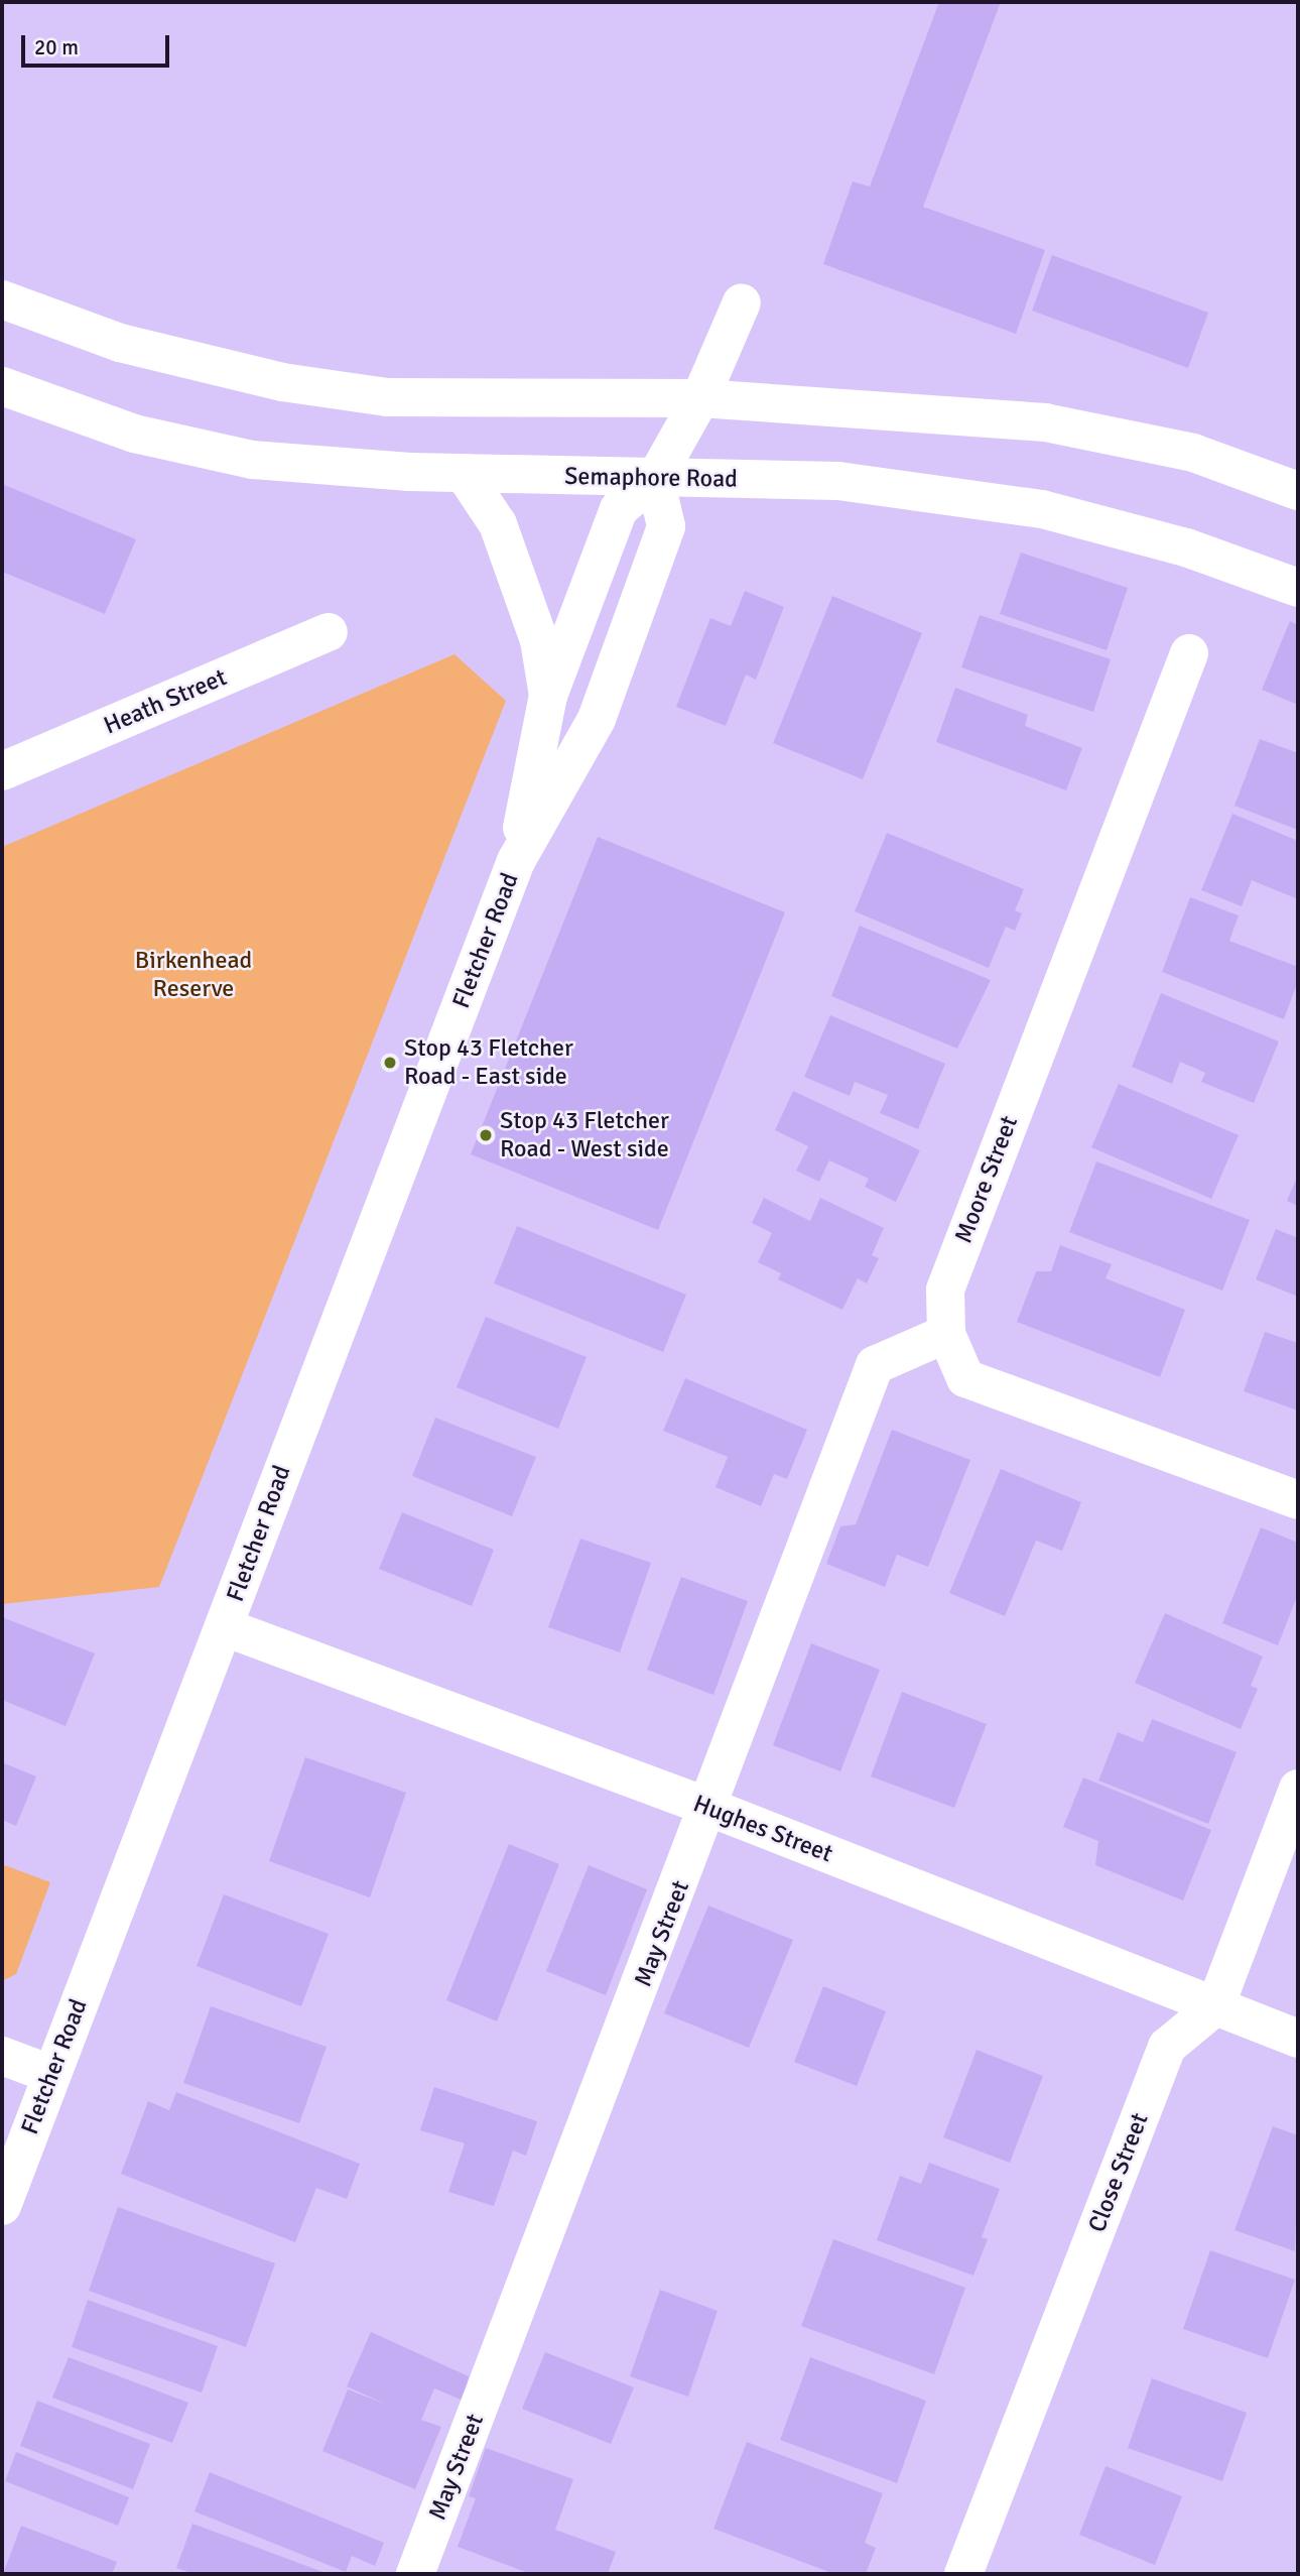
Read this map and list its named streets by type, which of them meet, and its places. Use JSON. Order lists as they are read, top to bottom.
{
  "streets": {
    "street": [
      "Semaphore Road",
      "Heath Street",
      "Fletcher Road",
      "Moore Street",
      "Hughes Street",
      "May Street",
      "Close Street"
    ]
  },
  "crossings": [
    ["Semaphore Road", "Fletcher Road"],
    ["Fletcher Road", "Hughes Street"],
    ["Moore Street", "May Street"],
    ["Hughes Street", "May Street"],
    ["Hughes Street", "Close Street"]
  ],
  "parks": ["Birkenhead Reserve"],
  "places": ["Stop 43 Fletcher Road - East side", "Stop 43 Fletcher Road - West side"],
  "scale_bar": "20 m"
}
